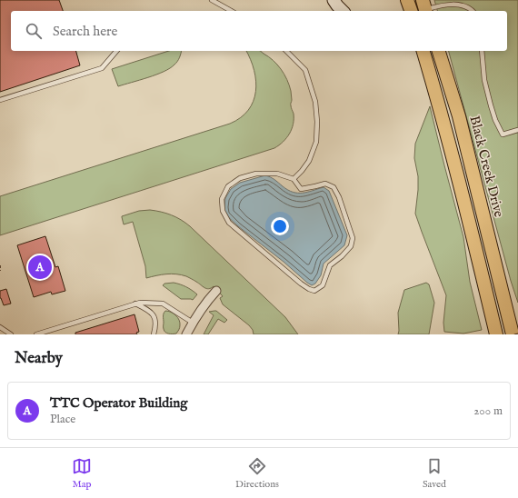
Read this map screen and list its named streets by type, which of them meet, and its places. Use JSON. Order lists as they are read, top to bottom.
{
  "streets": {
    "main road": ["Black Creek Drive"]
  },
  "page": {
    "search": "Search here",
    "pins": "A",
    "heading": "Nearby",
    "list": [
      {
        "mark": "A",
        "name": "TTC Operator Building",
        "note": "Place",
        "value": "200 m"
      }
    ],
    "nav": ["Map", "Directions", "Saved"]
  }
}
